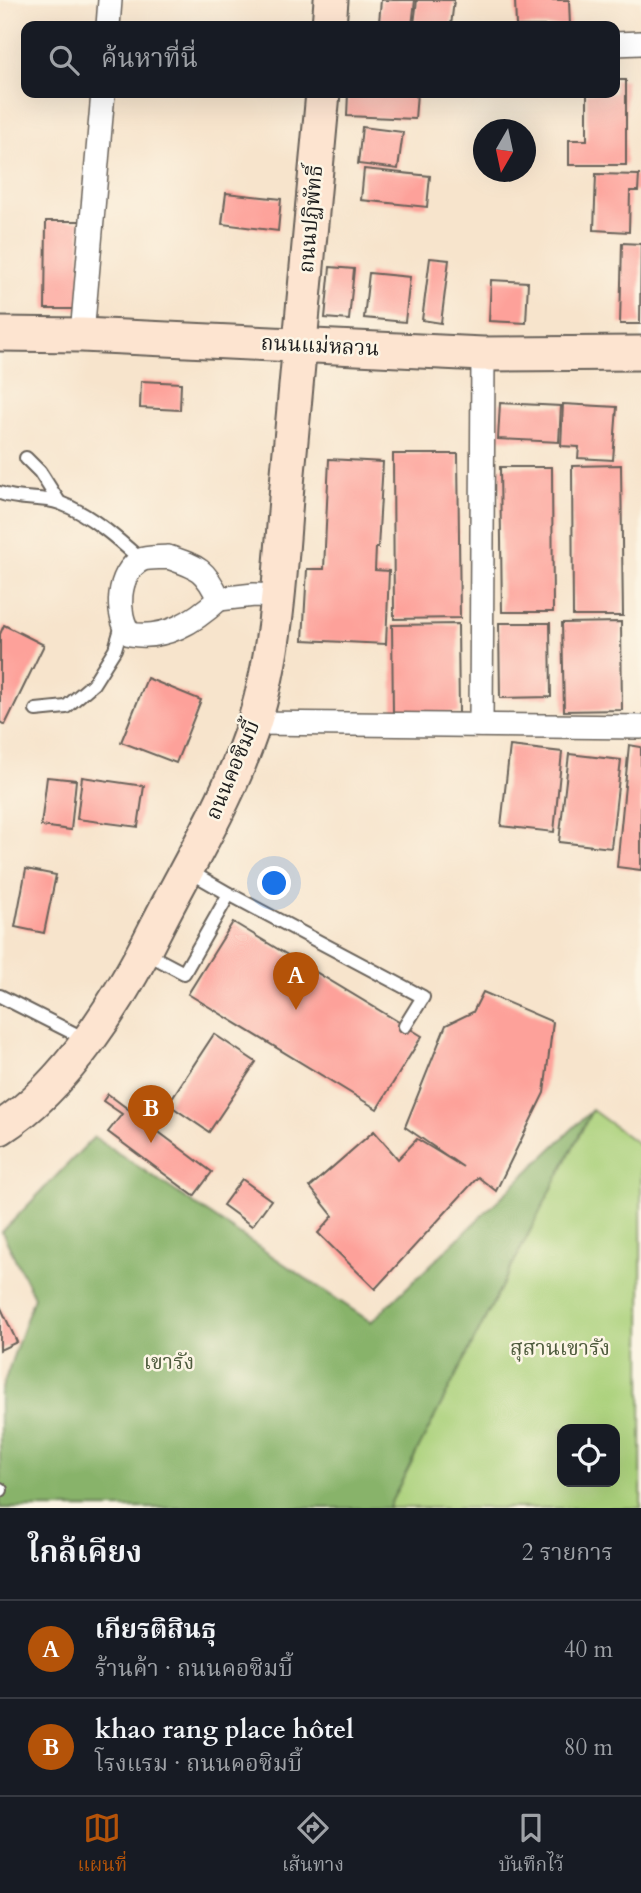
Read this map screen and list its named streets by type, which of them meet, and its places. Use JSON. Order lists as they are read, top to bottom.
{
  "streets": {
    "street": ["ถนนปฏิพัทธิ์", "ถนนแม่หลวน", "ถนนคอซิมบี้"]
  },
  "crossings": [
    ["ถนนปฏิพัทธิ์", "ถนนแม่หลวน"],
    ["ถนนปฏิพัทธิ์", "ถนนคอซิมบี้"],
    ["ถนนแม่หลวน", "ถนนคอซิมบี้"]
  ],
  "parks": ["สุสานเขารัง", "เขารัง"],
  "north": "bottom",
  "page": {
    "search": "ค้นหาที่นี่",
    "pins": ["A", "B"],
    "heading": ["ใกล้เคียง", "2 รายการ"],
    "list": [
      {
        "mark": "A",
        "name": "เกียรติสินธุ",
        "note": "ร้านค้า · ถนนคอซิมบี้",
        "value": "40 m"
      },
      {
        "mark": "B",
        "name": "khao rang place hôtel",
        "note": "โรงแรม · ถนนคอซิมบี้",
        "value": "80 m"
      }
    ],
    "nav": ["แผนที่", "เส้นทาง", "บันทึกไว้"]
  }
}
